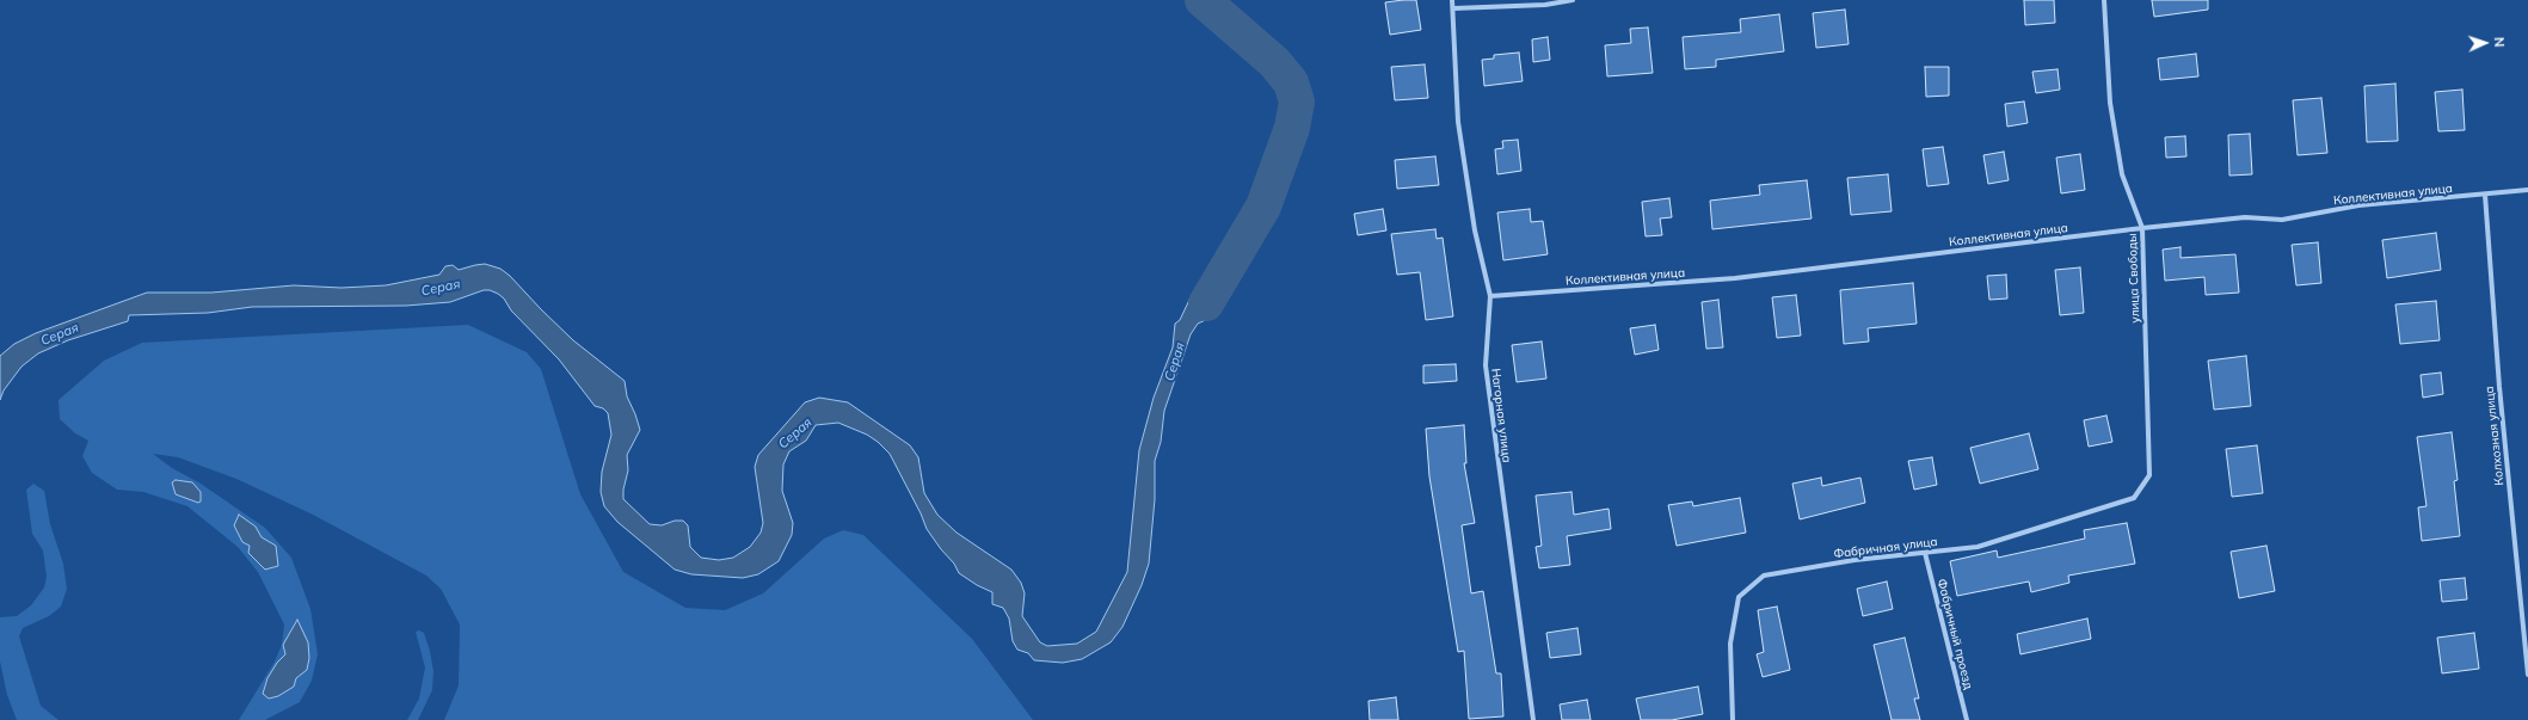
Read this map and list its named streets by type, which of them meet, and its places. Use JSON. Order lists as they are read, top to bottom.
{
  "streets": {
    "street": [
      "Коллективная улица",
      "улица Свободы",
      "Нагорная улица",
      "Колхозная улица",
      "Фабричная улица",
      "Фабричный проезд"
    ]
  },
  "crossings": [
    ["Коллективная улица", "улица Свободы"],
    ["Коллективная улица", "Нагорная улица"],
    ["Коллективная улица", "Колхозная улица"],
    ["улица Свободы", "Фабричная улица"],
    ["Фабричная улица", "Фабричный проезд"]
  ],
  "water": ["Серая"],
  "north": "right"
}
